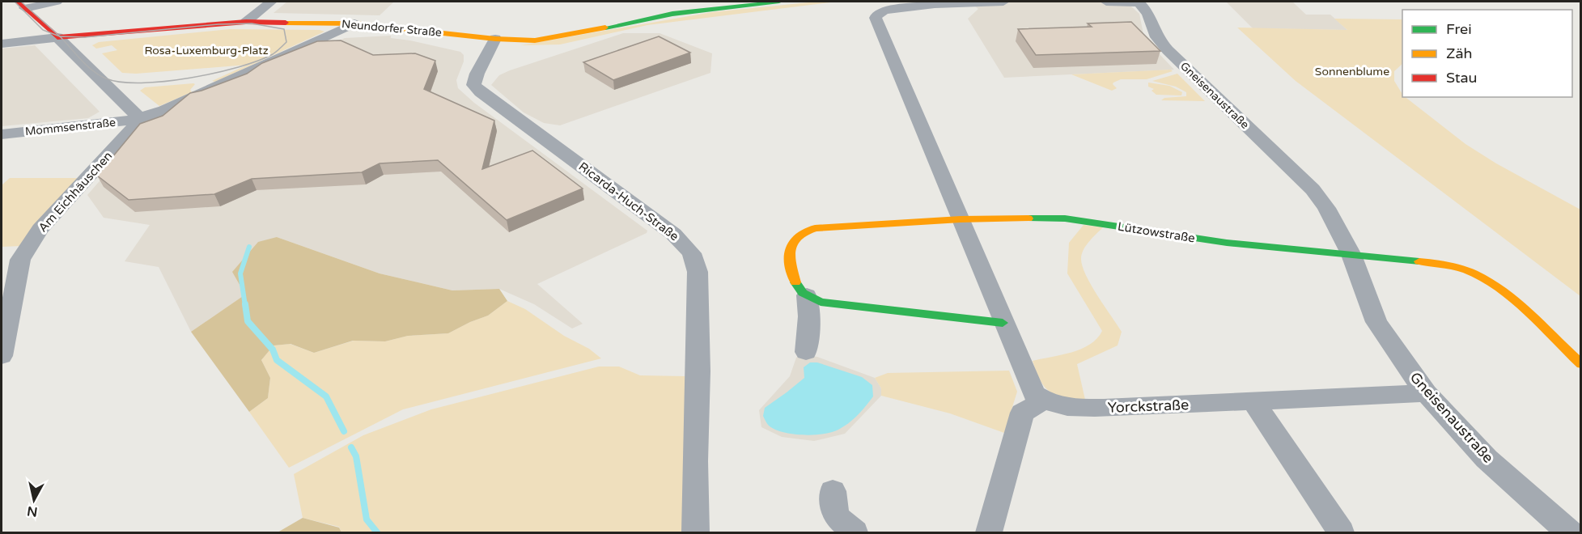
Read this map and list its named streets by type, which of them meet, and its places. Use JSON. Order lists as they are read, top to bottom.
{
  "streets": {
    "street": [
      "Neundorfer Straße",
      "Gneisenaustraße",
      "Mommsenstraße",
      "Am Eichhäuschen",
      "Ricarda-Huch-Straße",
      "Lützowstraße",
      "Yorckstraße"
    ]
  },
  "crossings": [
    ["Neundorfer Straße", "Ricarda-Huch-Straße"],
    ["Gneisenaustraße", "Lützowstraße"],
    ["Gneisenaustraße", "Yorckstraße"],
    ["Mommsenstraße", "Am Eichhäuschen"]
  ],
  "parks": ["Rosa-Luxemburg-Platz", "Sonnenblume"],
  "legend": ["Frei", "Zäh", "Stau"],
  "north": "bottom"
}
